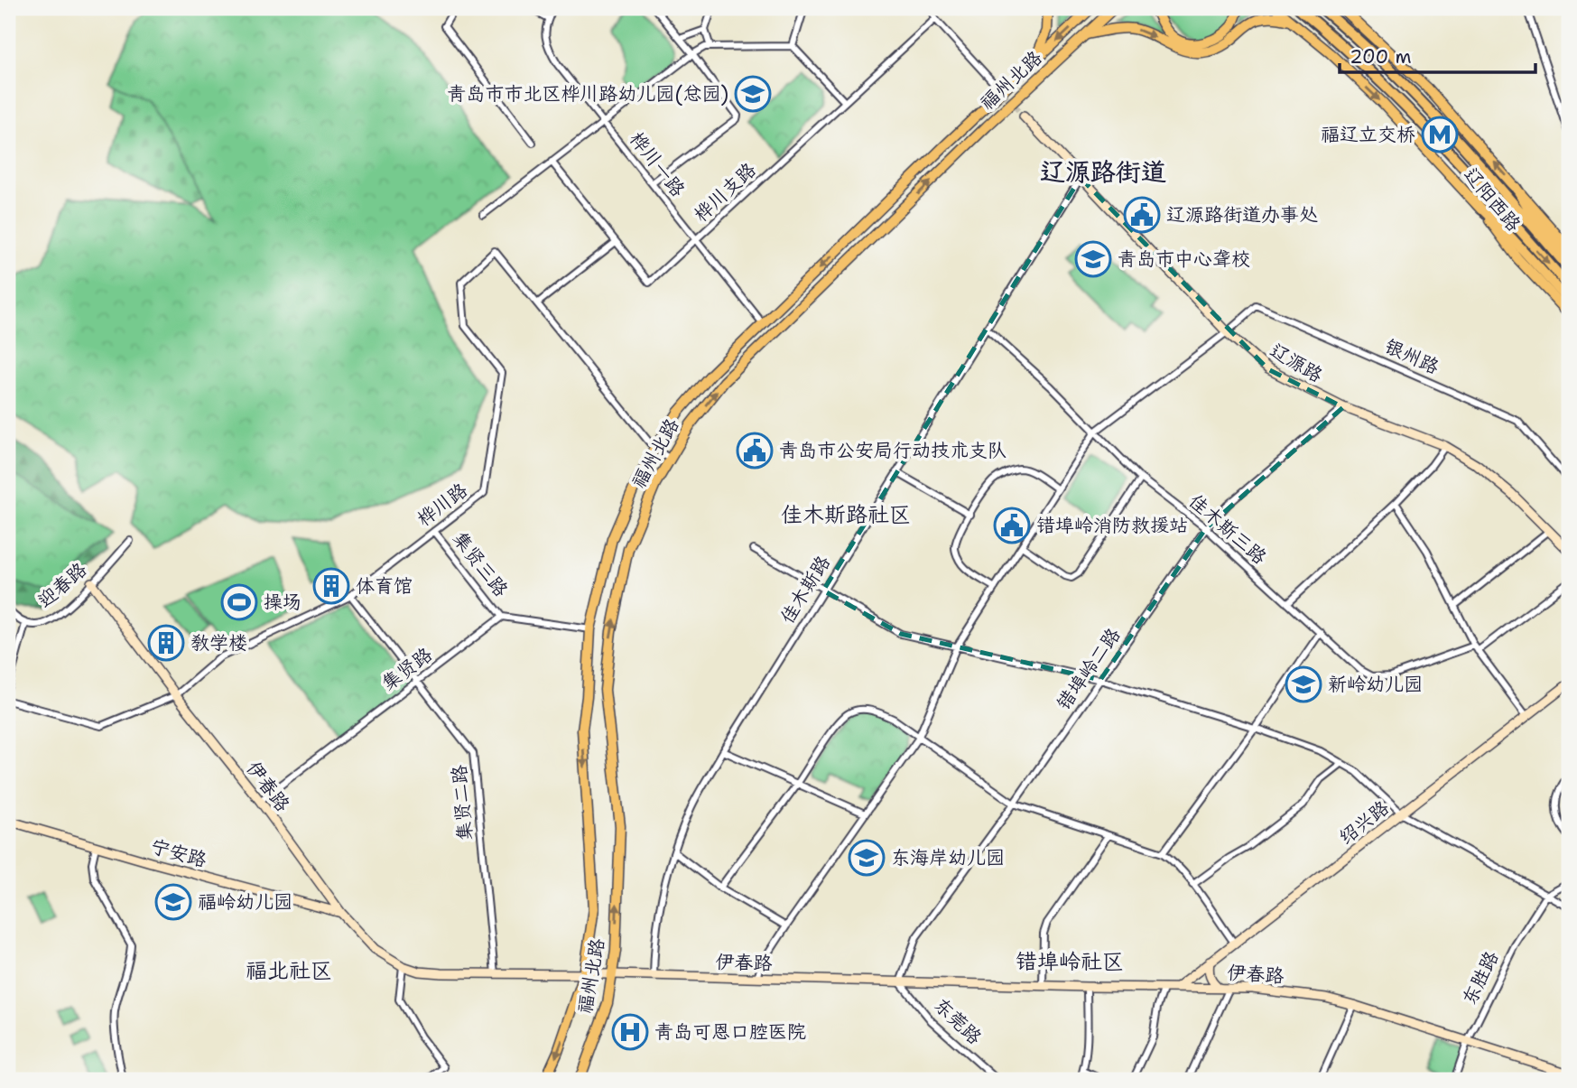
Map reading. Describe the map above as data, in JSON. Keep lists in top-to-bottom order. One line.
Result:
{"streets":{"highway":["辽阳西路"],"main road":["福州北路"],"street":["桦川一路","桦川支路","银州路","辽源路","桦川路","佳木斯三路","集贤三路","迎春路","佳木斯路","集贤路","错埠岭二路","伊春路","集贤二路","绍兴路","宁安路","东胜路","东莞路"]},"crossings":[["福州北路","桦川一路"],["福州北路","桦川路"],["福州北路","伊春路"],["桦川一路","桦川支路"],["银州路","辽源路"],["辽源路","佳木斯路"],["辽源路","错埠岭二路"],["桦川路","集贤三路"],["桦川路","伊春路"],["桦川路","集贤二路"],["佳木斯三路","佳木斯路"],["佳木斯三路","错埠岭二路"],["集贤三路","集贤路"],["迎春路","伊春路"],["佳木斯路","伊春路"],["集贤路","伊春路"],["集贤路","集贤二路"],["错埠岭二路","伊春路"],["错埠岭二路","东莞路"],["伊春路","集贤二路"],["伊春路","绍兴路"],["伊春路","宁安路"],["伊春路","东胜路"],["伊春路","东莞路"]],"districts":["辽源路街道","佳木斯路社区","错埠岭社区","福北社区"],"places":{"school or university":["青岛市市北区桦川路幼儿园(总园)","青岛市中心聋校","新岭幼儿园","东海岸幼儿园","福岭幼儿园"],"metro station":["福辽立交桥"],"public building":["辽源路街道办事处","青岛市公安局行动技术支队","错埠岭消防救援站"],"building":["体育馆","教学楼"],"sports":["操场"],"hospital":["青岛可恩口腔医院"]},"scale_bar":"200 m"}
